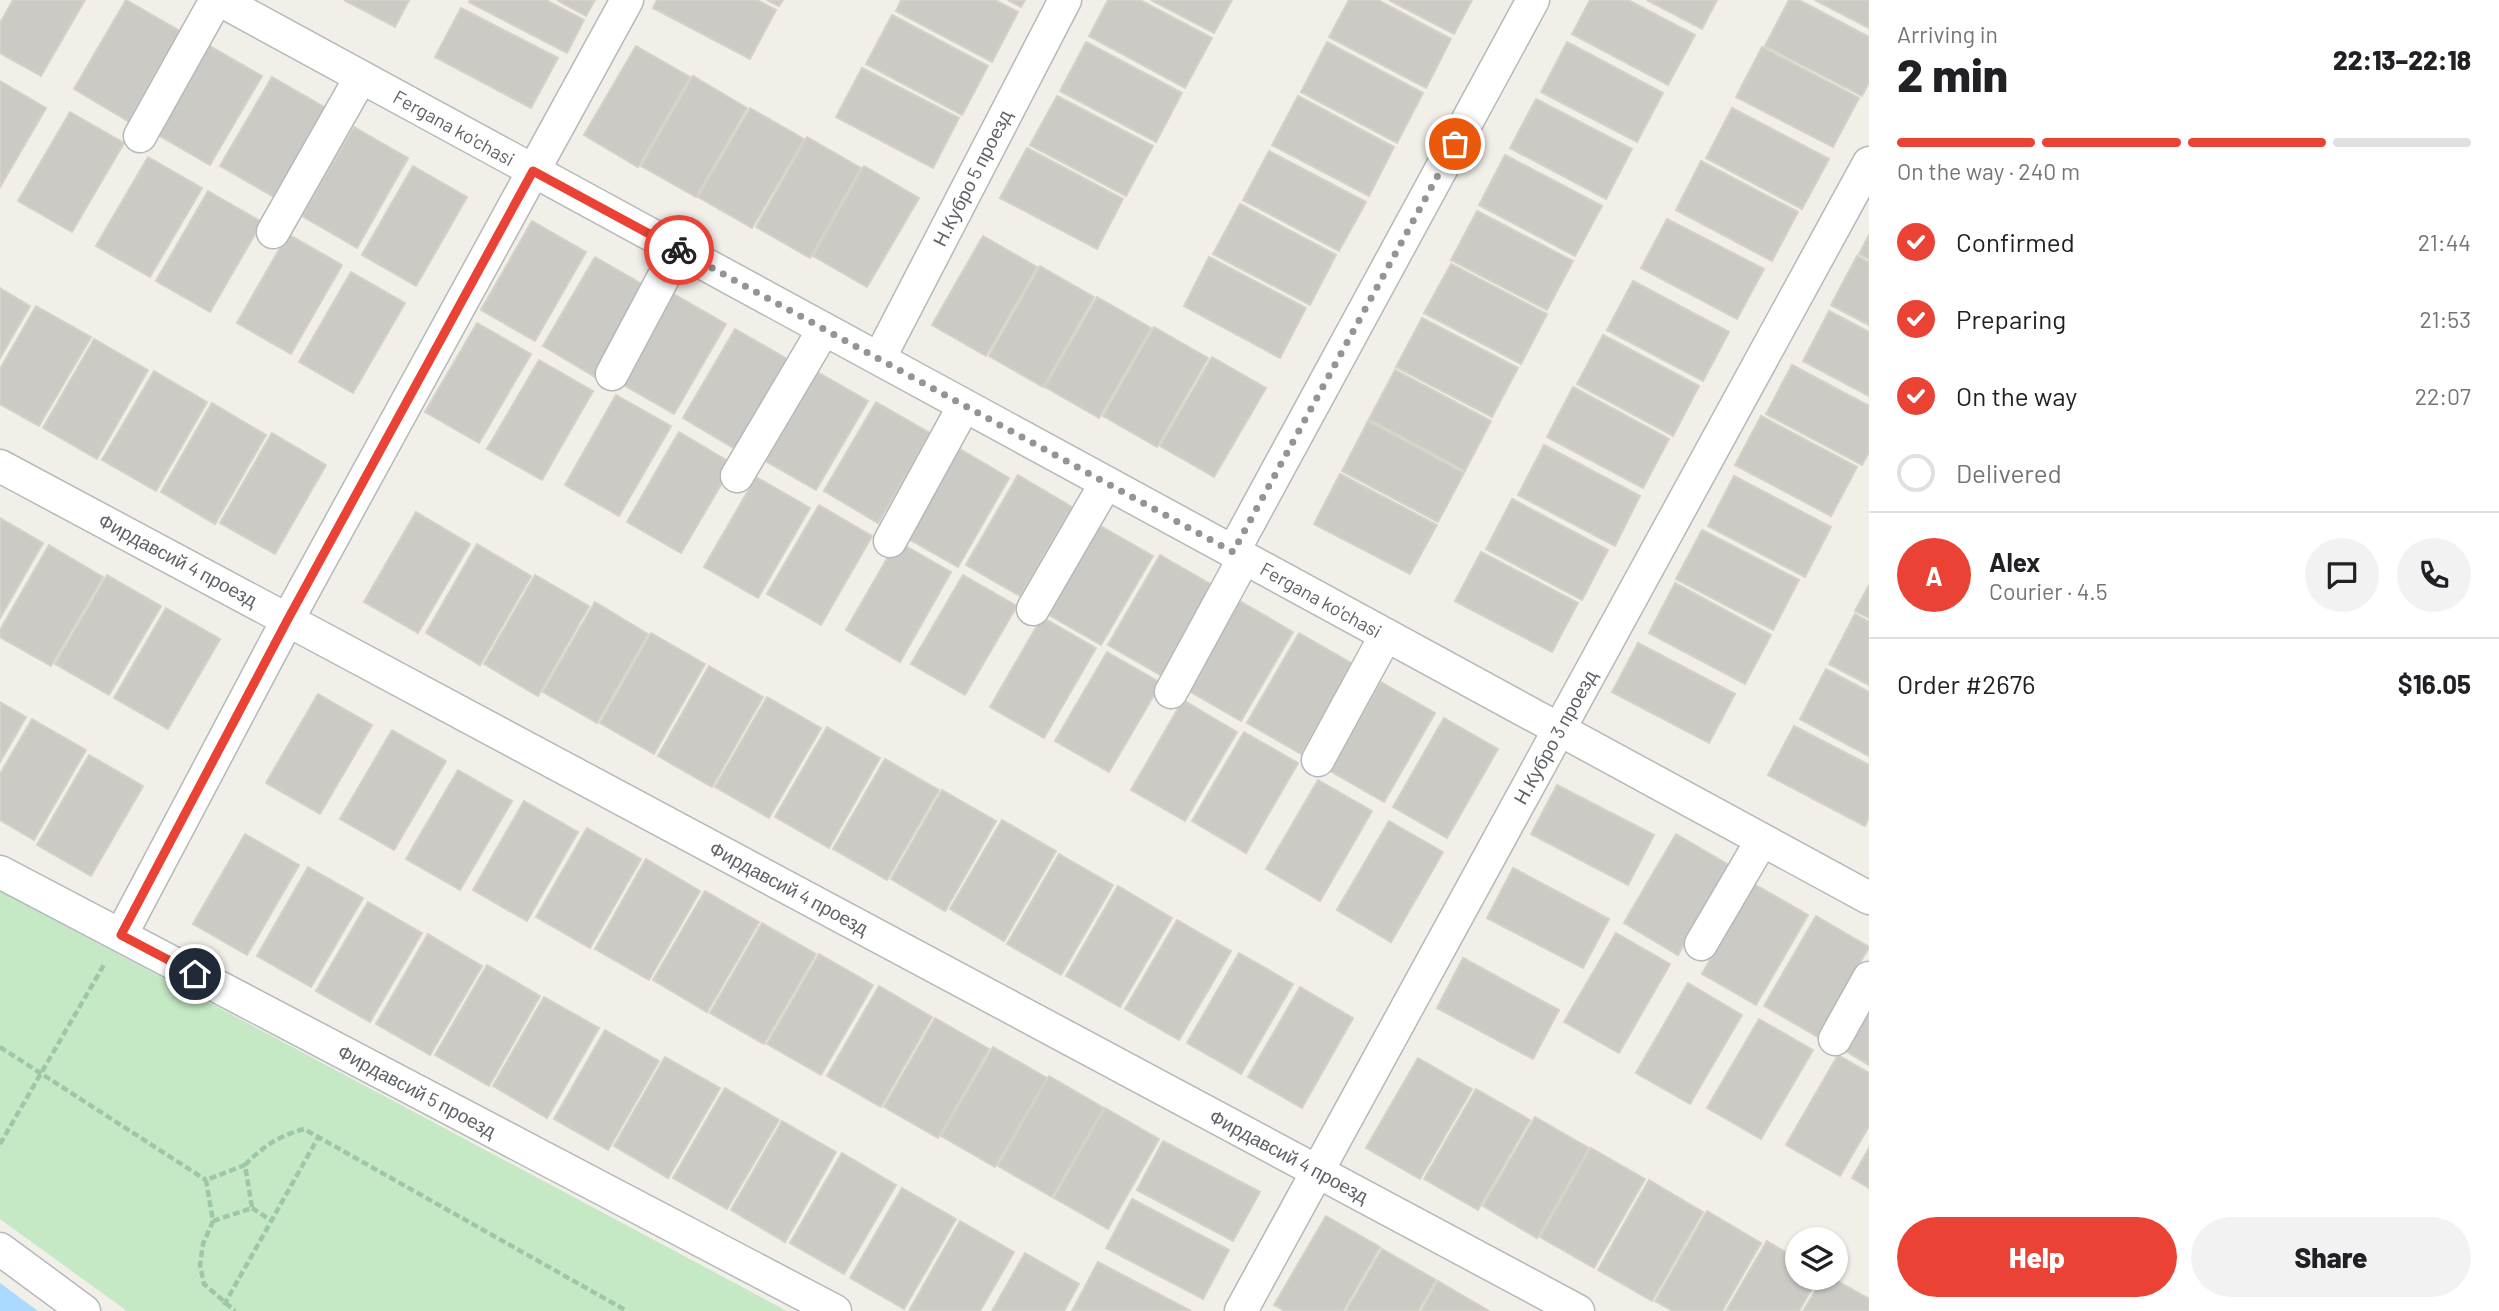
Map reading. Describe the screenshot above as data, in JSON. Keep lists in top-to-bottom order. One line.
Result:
{"streets":{"street":["Fergana ko'chasi","Н.Кубро 5 проезд","Фирдавсий 4 проезд","Н.Кубро 3 проезд","Фирдавсий 5 проезд"]},"crossings":[["Fergana ko'chasi","Н.Кубро 5 проезд"],["Fergana ko'chasi","Н.Кубро 3 проезд"],["Фирдавсий 4 проезд","Н.Кубро 3 проезд"]],"page":{"heading":["2 min","Arriving in","22:13–22:18"],"panel":["Alex","Courier · 4.5","Order #2676","$16.05"],"bar":"On the way · 240 m","list":[["Confirmed","21:44"],["Preparing","21:53"],["On the way","22:07"],"Delivered"],"round":"A","buttons":["Help","Share"]}}
